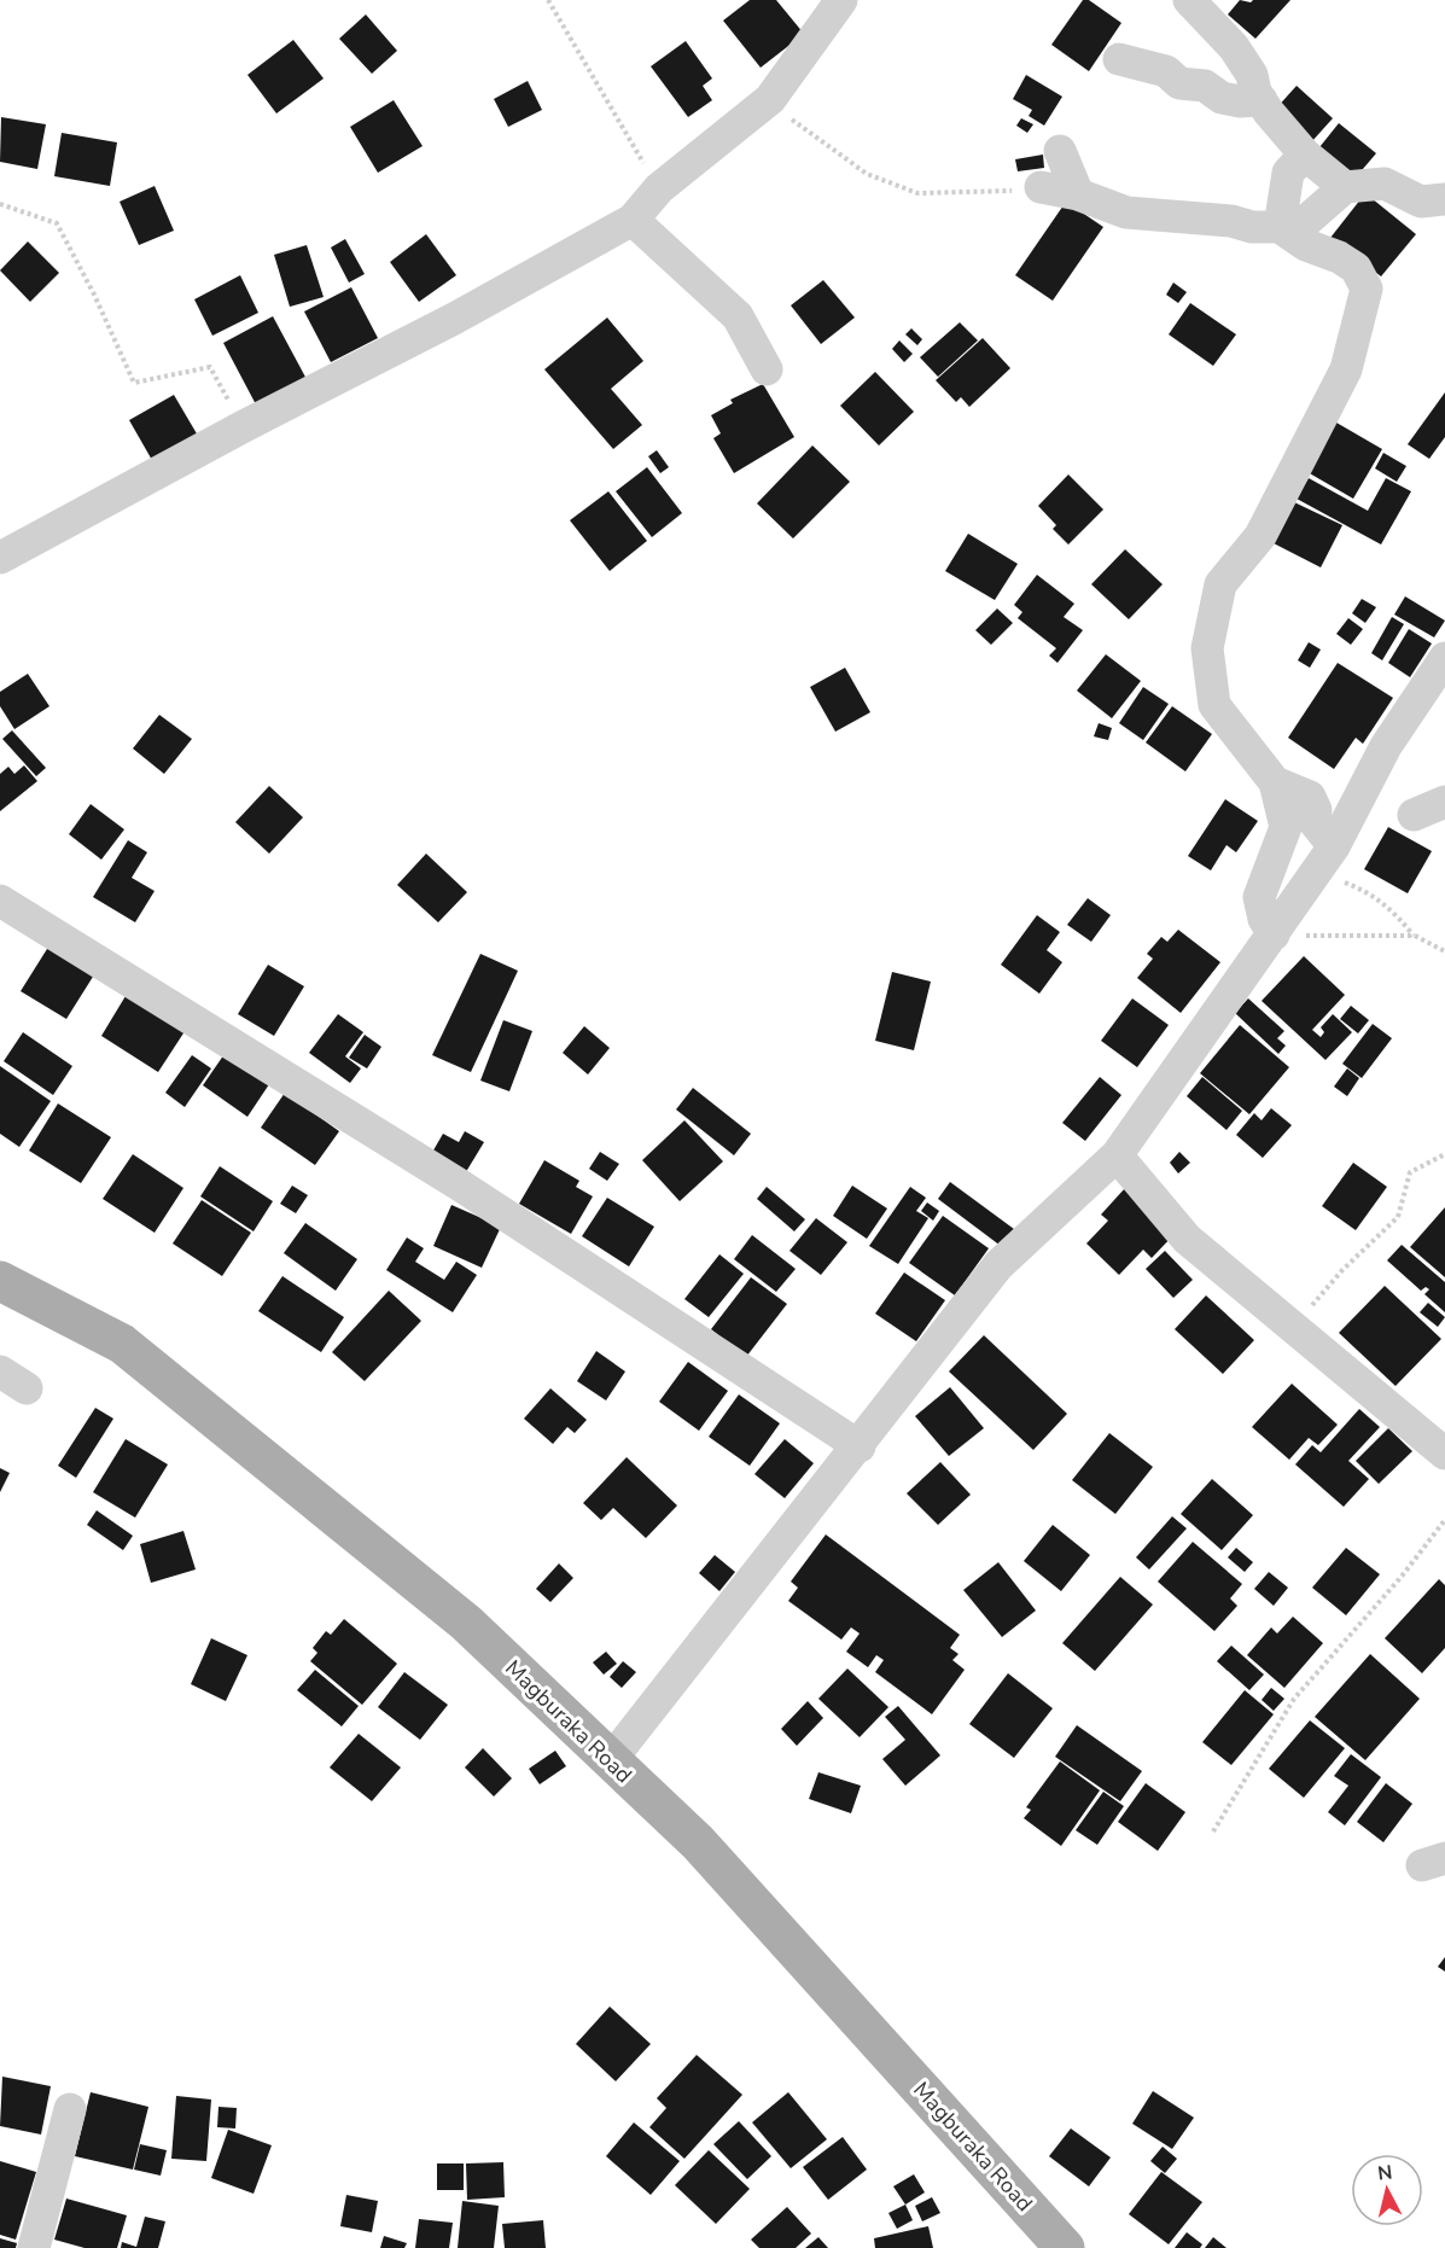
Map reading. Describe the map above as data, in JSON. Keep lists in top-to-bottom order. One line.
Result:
{"streets":{"main road":["Magburaka Road"]},"north":"top"}
